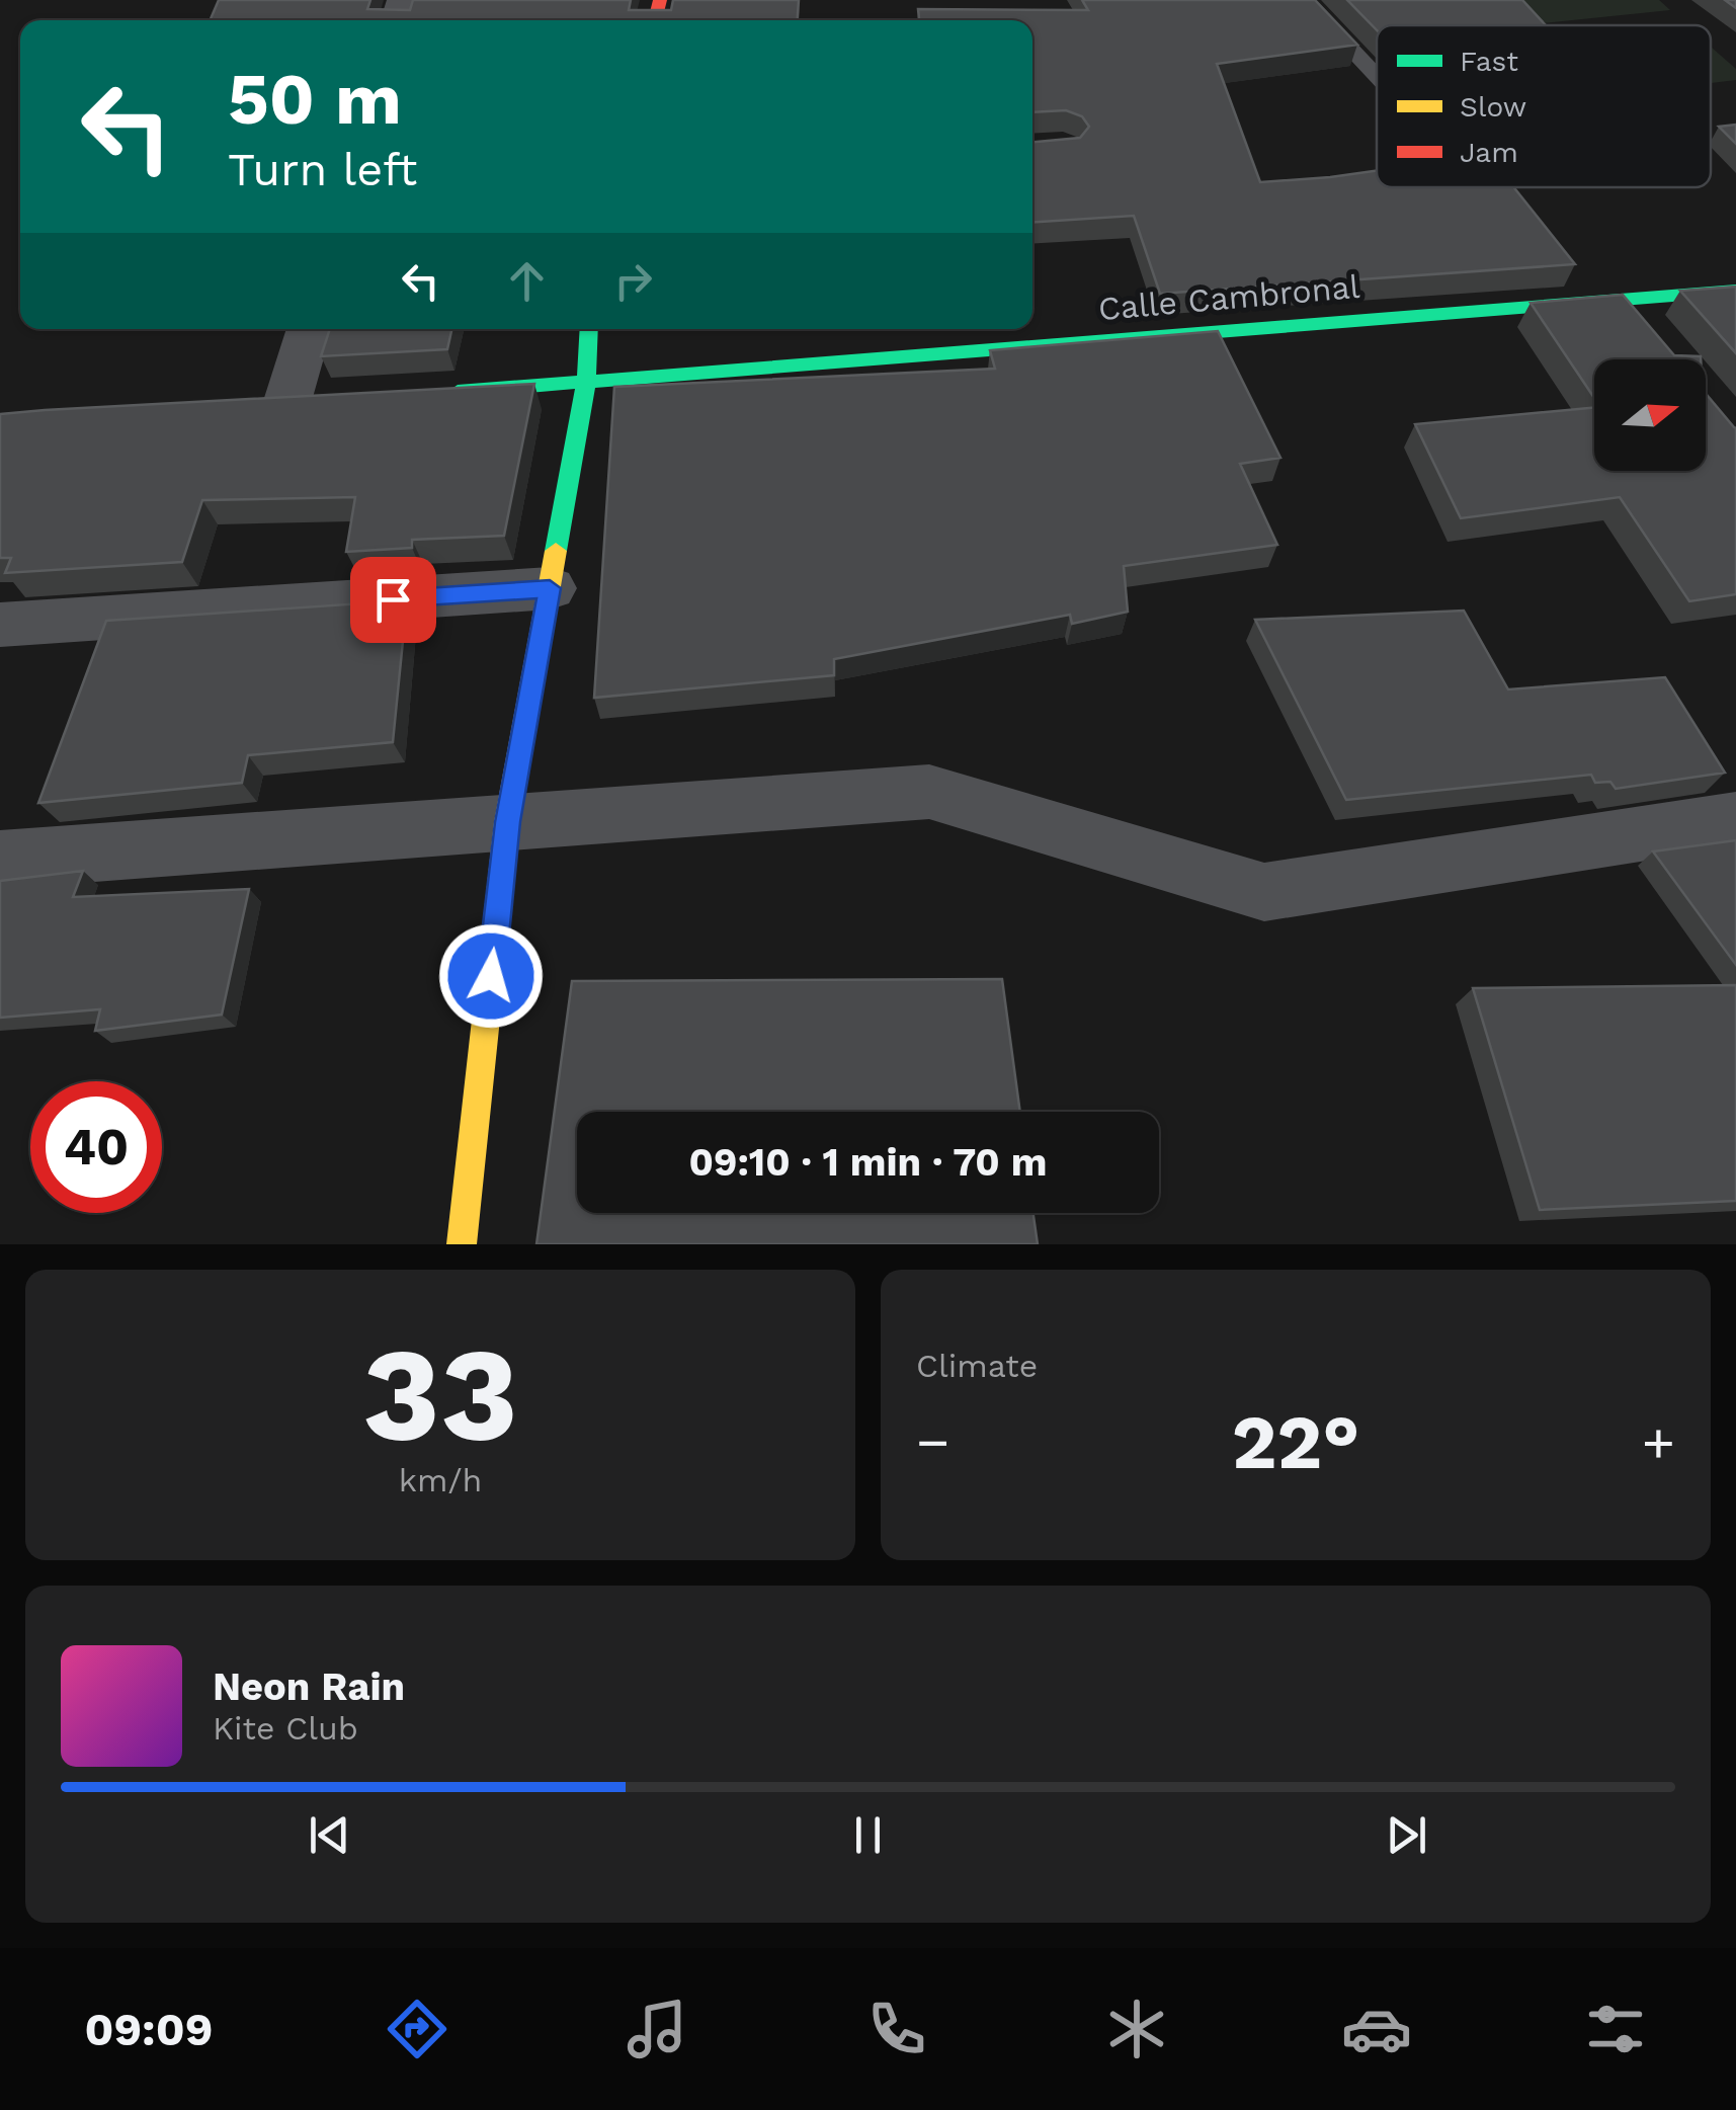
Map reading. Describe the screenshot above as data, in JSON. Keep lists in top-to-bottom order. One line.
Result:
{"streets":{"street":["Calle Cambronal"]},"legend":["Fast","Slow","Jam"],"north":"right","page":{"turn":["50 m","Turn left"],"limit":"40","trip":"09:10 · 1 min · 70 m","tile":[["33","km/h"],"Climate"],"heat":["−","22°","+"],"song":["Neon Rain","Kite Club"],"tabs":"09:09"}}
